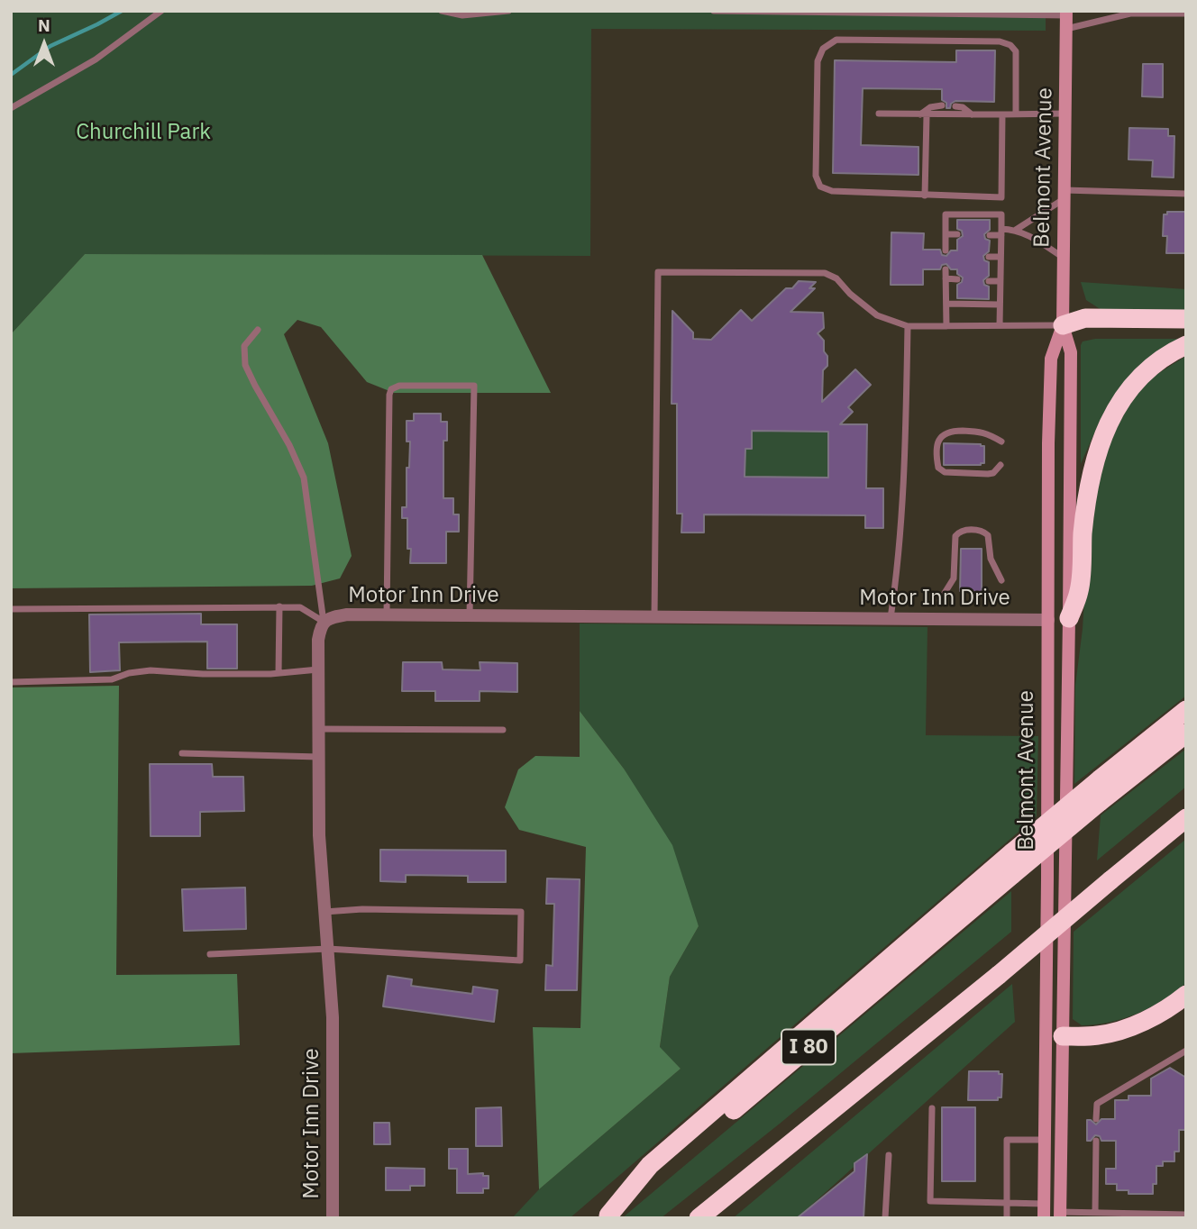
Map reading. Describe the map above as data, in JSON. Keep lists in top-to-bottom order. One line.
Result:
{"streets":{"highway":["I 80"],"main road":["Belmont Avenue"],"street":["Motor Inn Drive"]},"crossings":[["Belmont Avenue","Motor Inn Drive"]],"parks":["Churchill Park"],"north":"top"}
